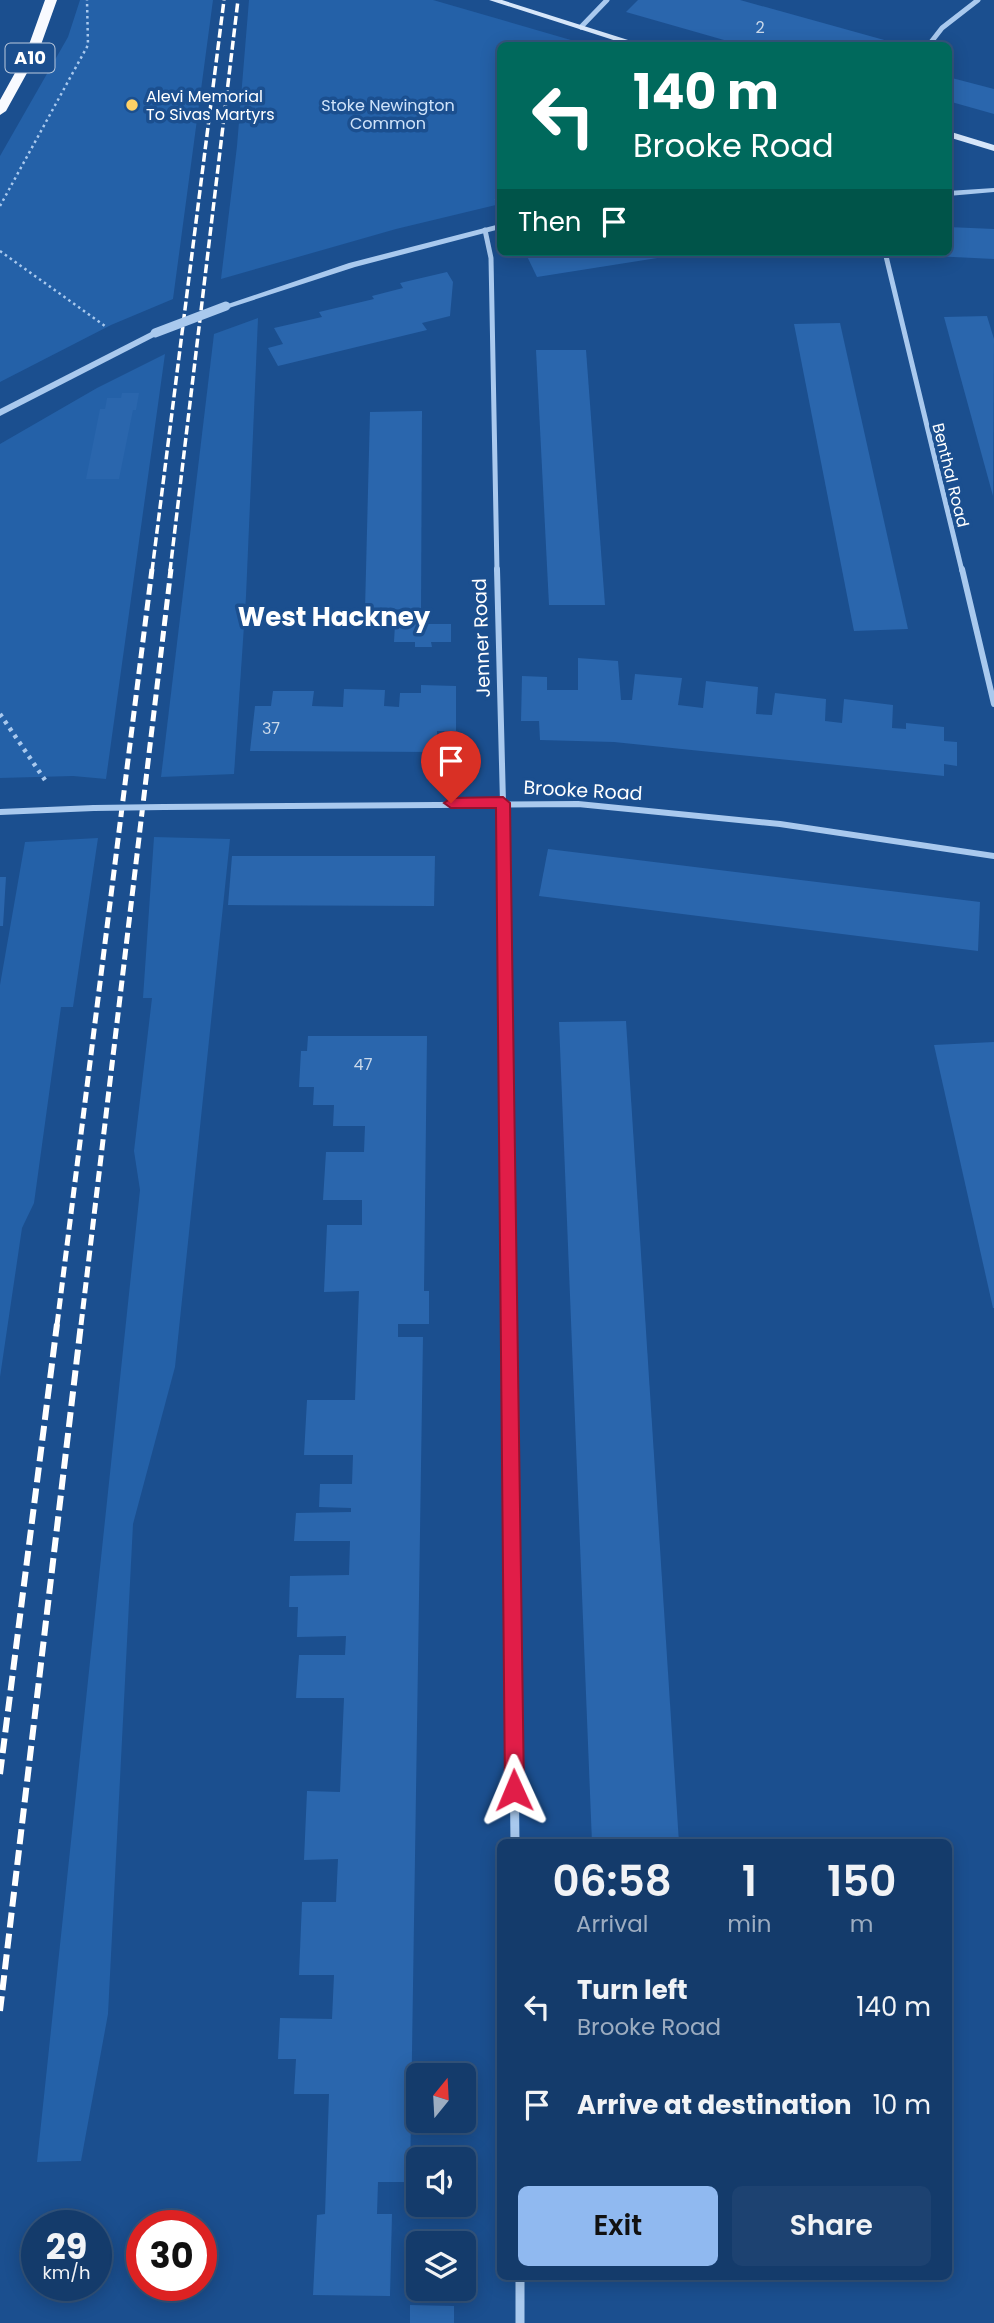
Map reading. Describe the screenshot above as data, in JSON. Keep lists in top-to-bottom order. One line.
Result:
{"streets":{"highway":["A10"],"street":["Benthal Road","Jenner Road","Brooke Road"]},"crossings":[["Jenner Road","Brooke Road"]],"districts":["West Hackney"],"parks":["Stoke Newington Common"],"places":["Alevi Memorial To Sivas Martyrs"],"house_numbers":["2","37","47"],"north":"top","page":{"turn":["140 m","Brooke Road"],"then":"Then","eta":["06:58","Arrival","1","min","150","m"],"list":[{"name":"Turn left","note":"Brooke Road","value":"140 m"},{"name":"Arrive at destination","value":"10 m"}],"buttons":["Exit","Share"],"speed":"29 km/h","limit":"30"}}
